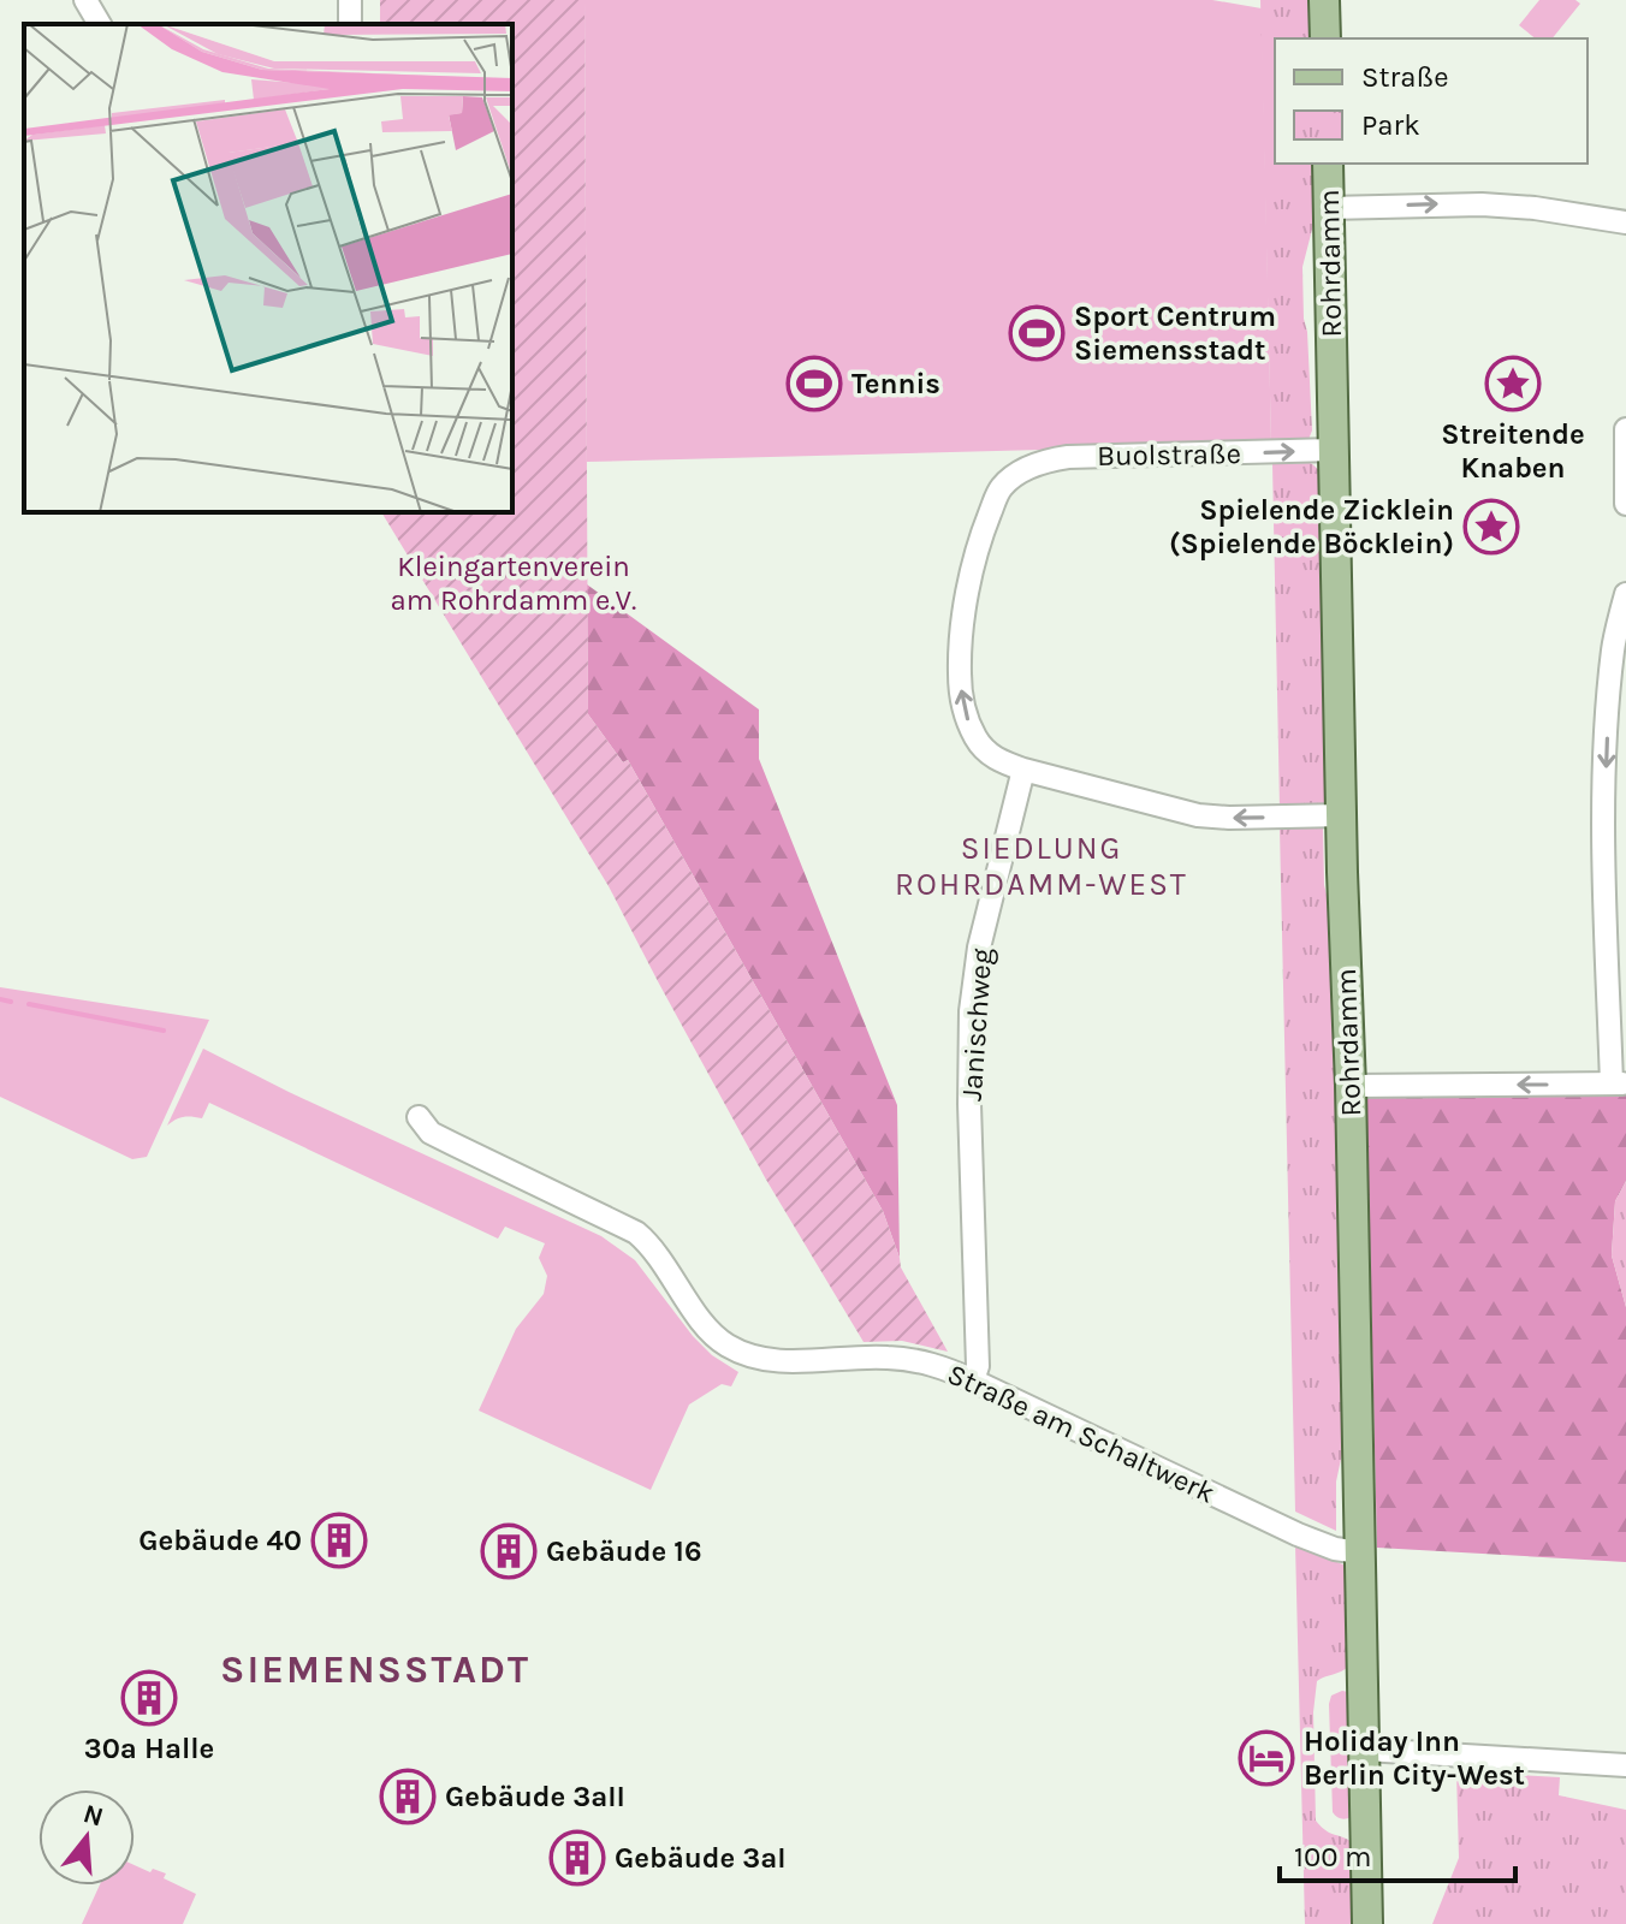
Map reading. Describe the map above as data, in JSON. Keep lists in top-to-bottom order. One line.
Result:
{"streets":{"main road":["Rohrdamm"],"street":["Buolstraße","Janischweg","Straße am Schaltwerk"]},"crossings":[["Rohrdamm","Buolstraße"],["Rohrdamm","Straße am Schaltwerk"],["Buolstraße","Janischweg"],["Janischweg","Straße am Schaltwerk"]],"districts":["SIEDLUNG ROHRDAMM-WEST","SIEMENSSTADT"],"parks":["Kleingartenverein am Rohrdamm e.V."],"places":{"sports":["Sport Centrum Siemensstadt","Tennis"],"place":["Streitende Knaben","Spielende Zicklein (Spielende Böcklein)"],"building":["Gebäude 40","Gebäude 16","30a Halle","Gebäude 3aII","Gebäude 3aI"],"hotel":["Holiday Inn Berlin City-West"]},"legend":["Straße","Park"],"scale_bar":"100 m","north":"top"}
